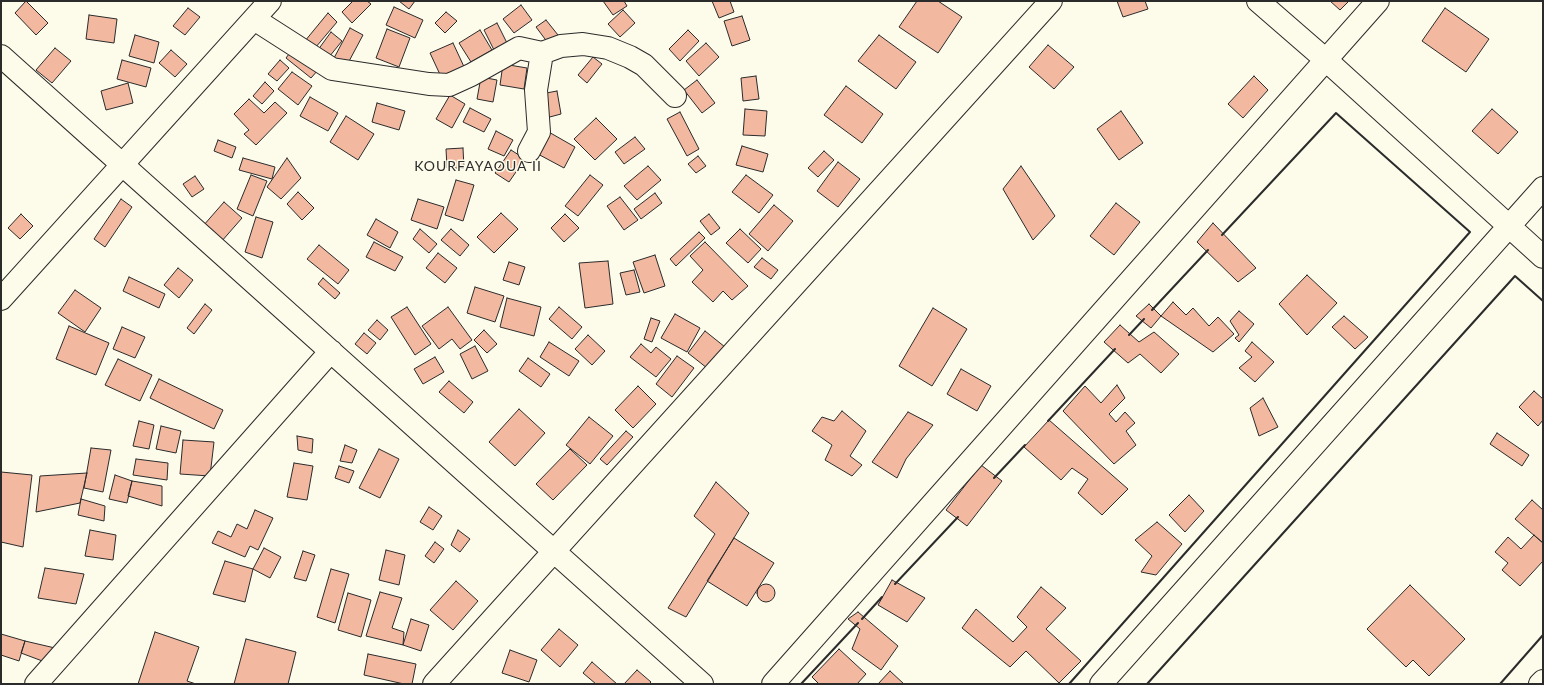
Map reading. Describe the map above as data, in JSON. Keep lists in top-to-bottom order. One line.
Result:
{"districts":["KOURFAYAOUA II"]}
